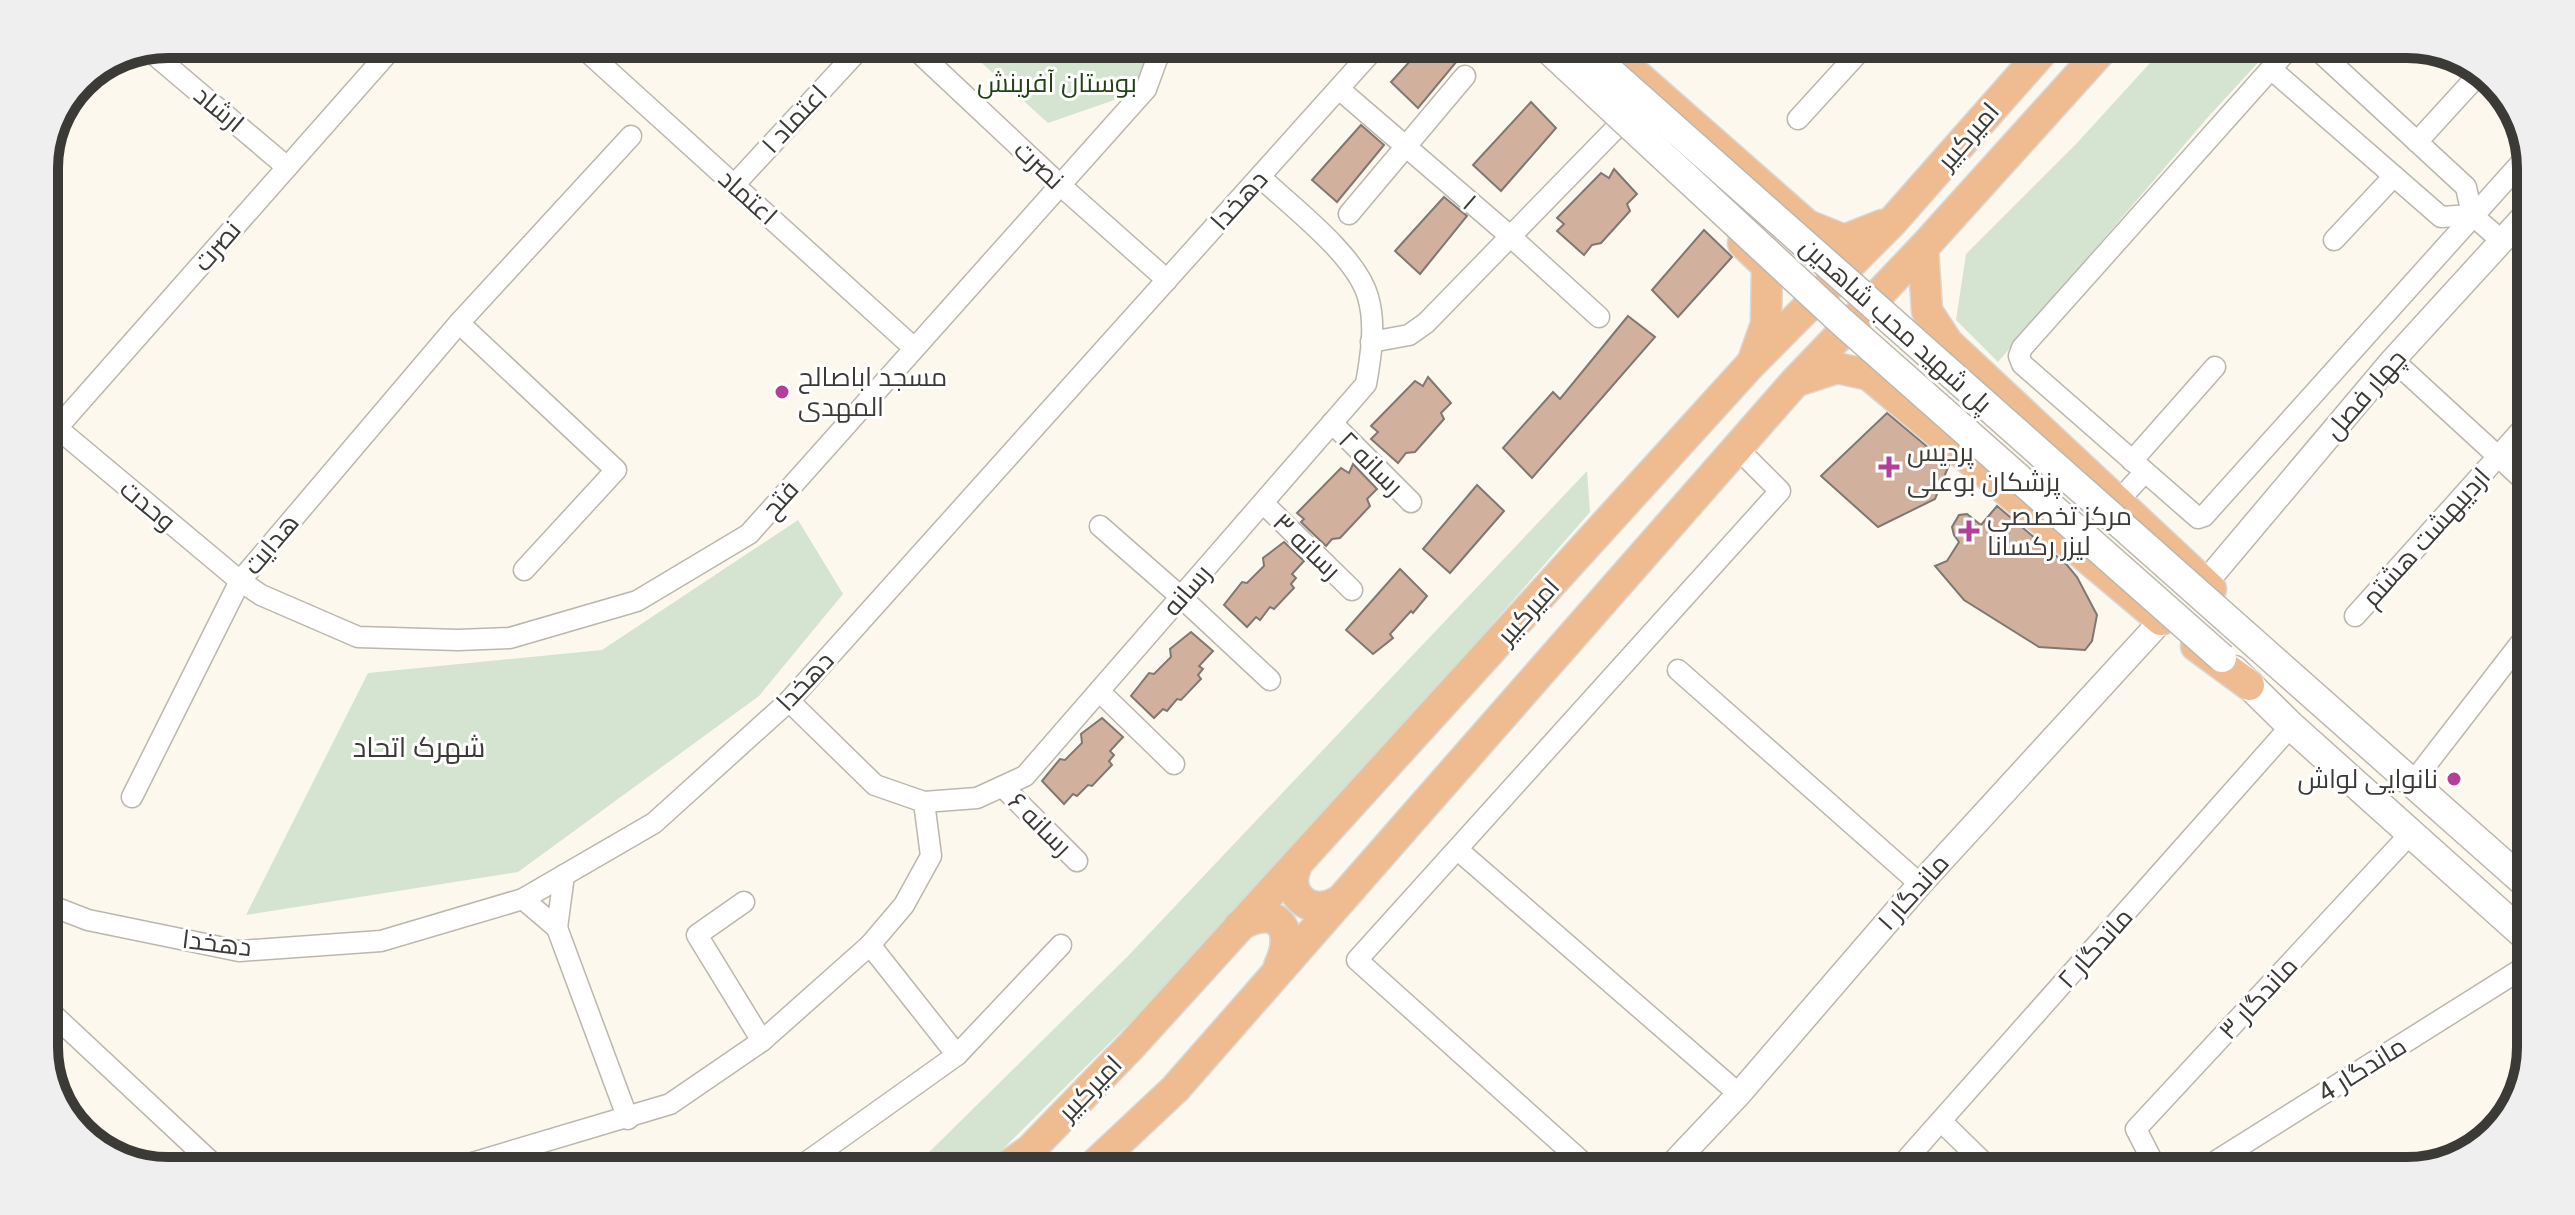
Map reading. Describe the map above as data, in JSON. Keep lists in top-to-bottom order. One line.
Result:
{"streets":{"main road":["امیرکبیر","پل شهید محب شاهدین"],"street":["ارشاد","اعتماد ۱","نصرت","اعتماد","دهخدا","۱","چهار فصل","رسانه ۲","فتح","وحدت","اردیبهشت هشتم","هدایت","رسانه ۳","رسانه","رسانه ۶","ماندگار ۱","ماندگار ۲","ماندگار ۳","ماندگار 4"]},"crossings":[["ارشاد","نصرت"],["اعتماد ۱","اعتماد"],["نصرت","دهخدا"],["نصرت","فتح"],["اعتماد","فتح"],["دهخدا","۱"],["دهخدا","رسانه"],["پل شهید محب شاهدین","ماندگار ۲"],["پل شهید محب شاهدین","ماندگار ۳"],["رسانه ۲","رسانه"],["فتح","وحدت"],["فتح","هدایت"],["وحدت","هدایت"],["رسانه ۳","رسانه"],["رسانه","رسانه ۶"]],"districts":["شهرک اتحاد"],"parks":["بوستان آفرینش"],"places":{"other":["مسجد اباصالح المهدی","نانوایی لواش"],"health":["پردیس پزشکان بوعلی","مرکز تخصصی لیزر رکسانا"]}}
